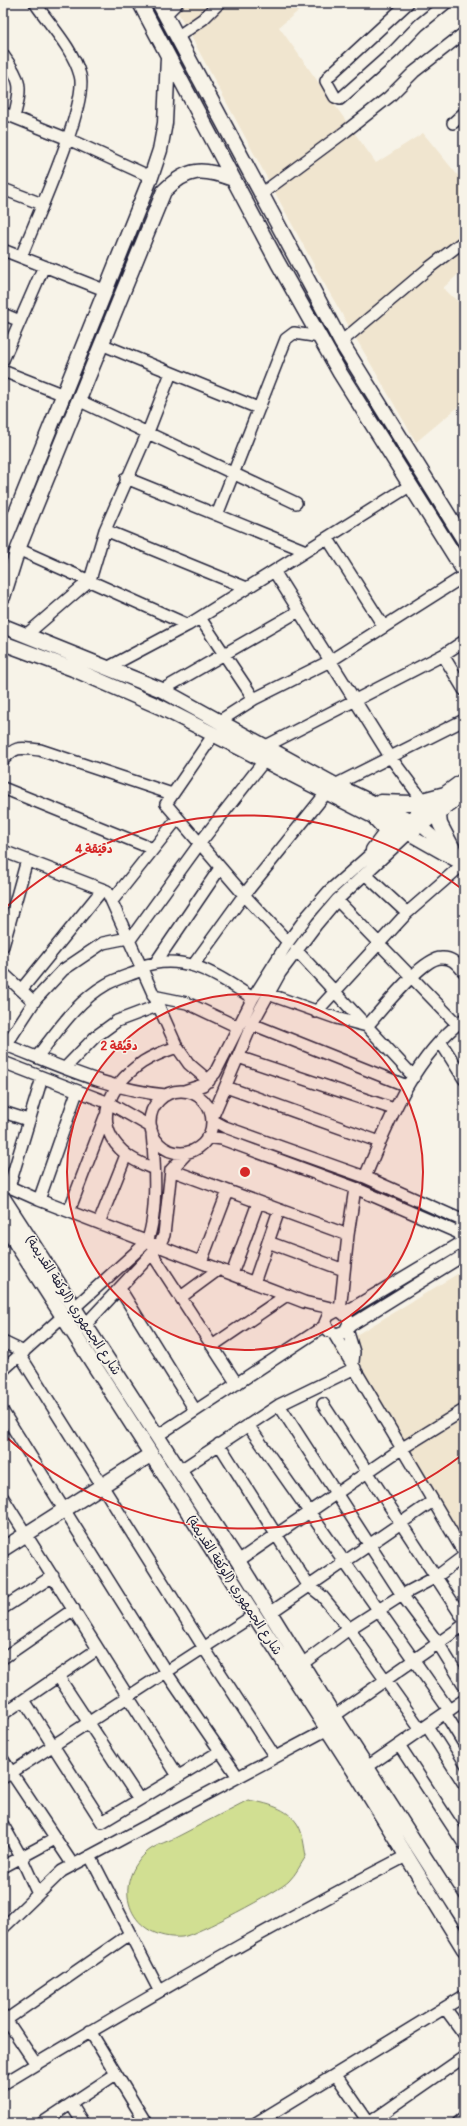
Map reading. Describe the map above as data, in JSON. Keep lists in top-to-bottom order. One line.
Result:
{"streets":{"main road":["شارع الجمهوري (الوكفة القديمة)"]},"rings":["4 دقيقة","2 دقيقة"]}
